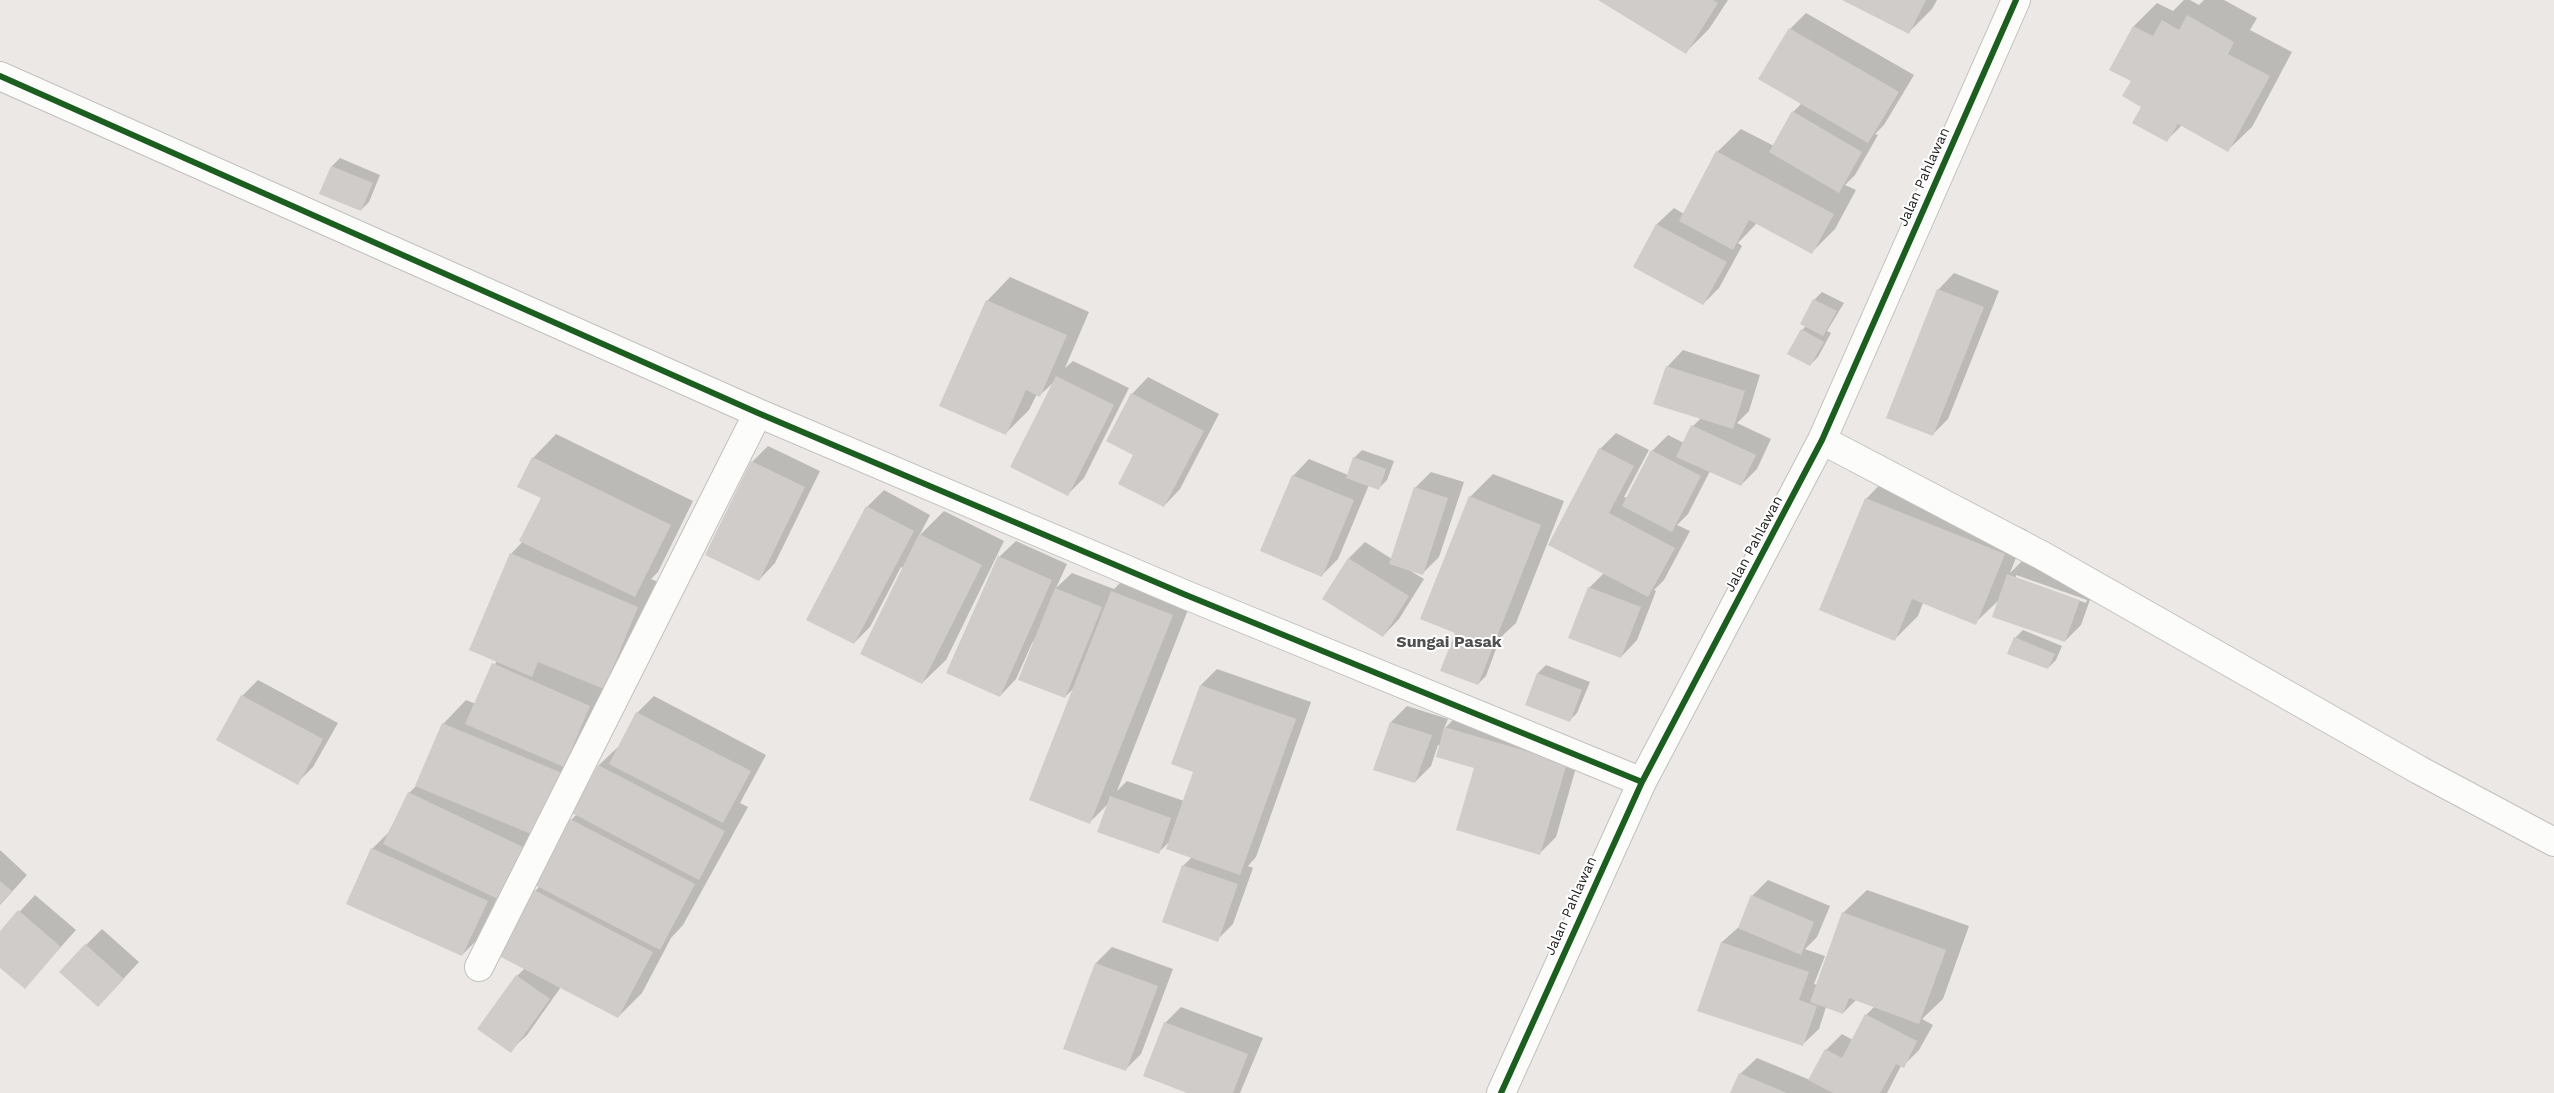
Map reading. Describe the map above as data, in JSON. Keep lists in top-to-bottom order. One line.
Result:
{"streets":{"street":["Jalan Pahlawan"]},"districts":["Sungai Pasak"]}
